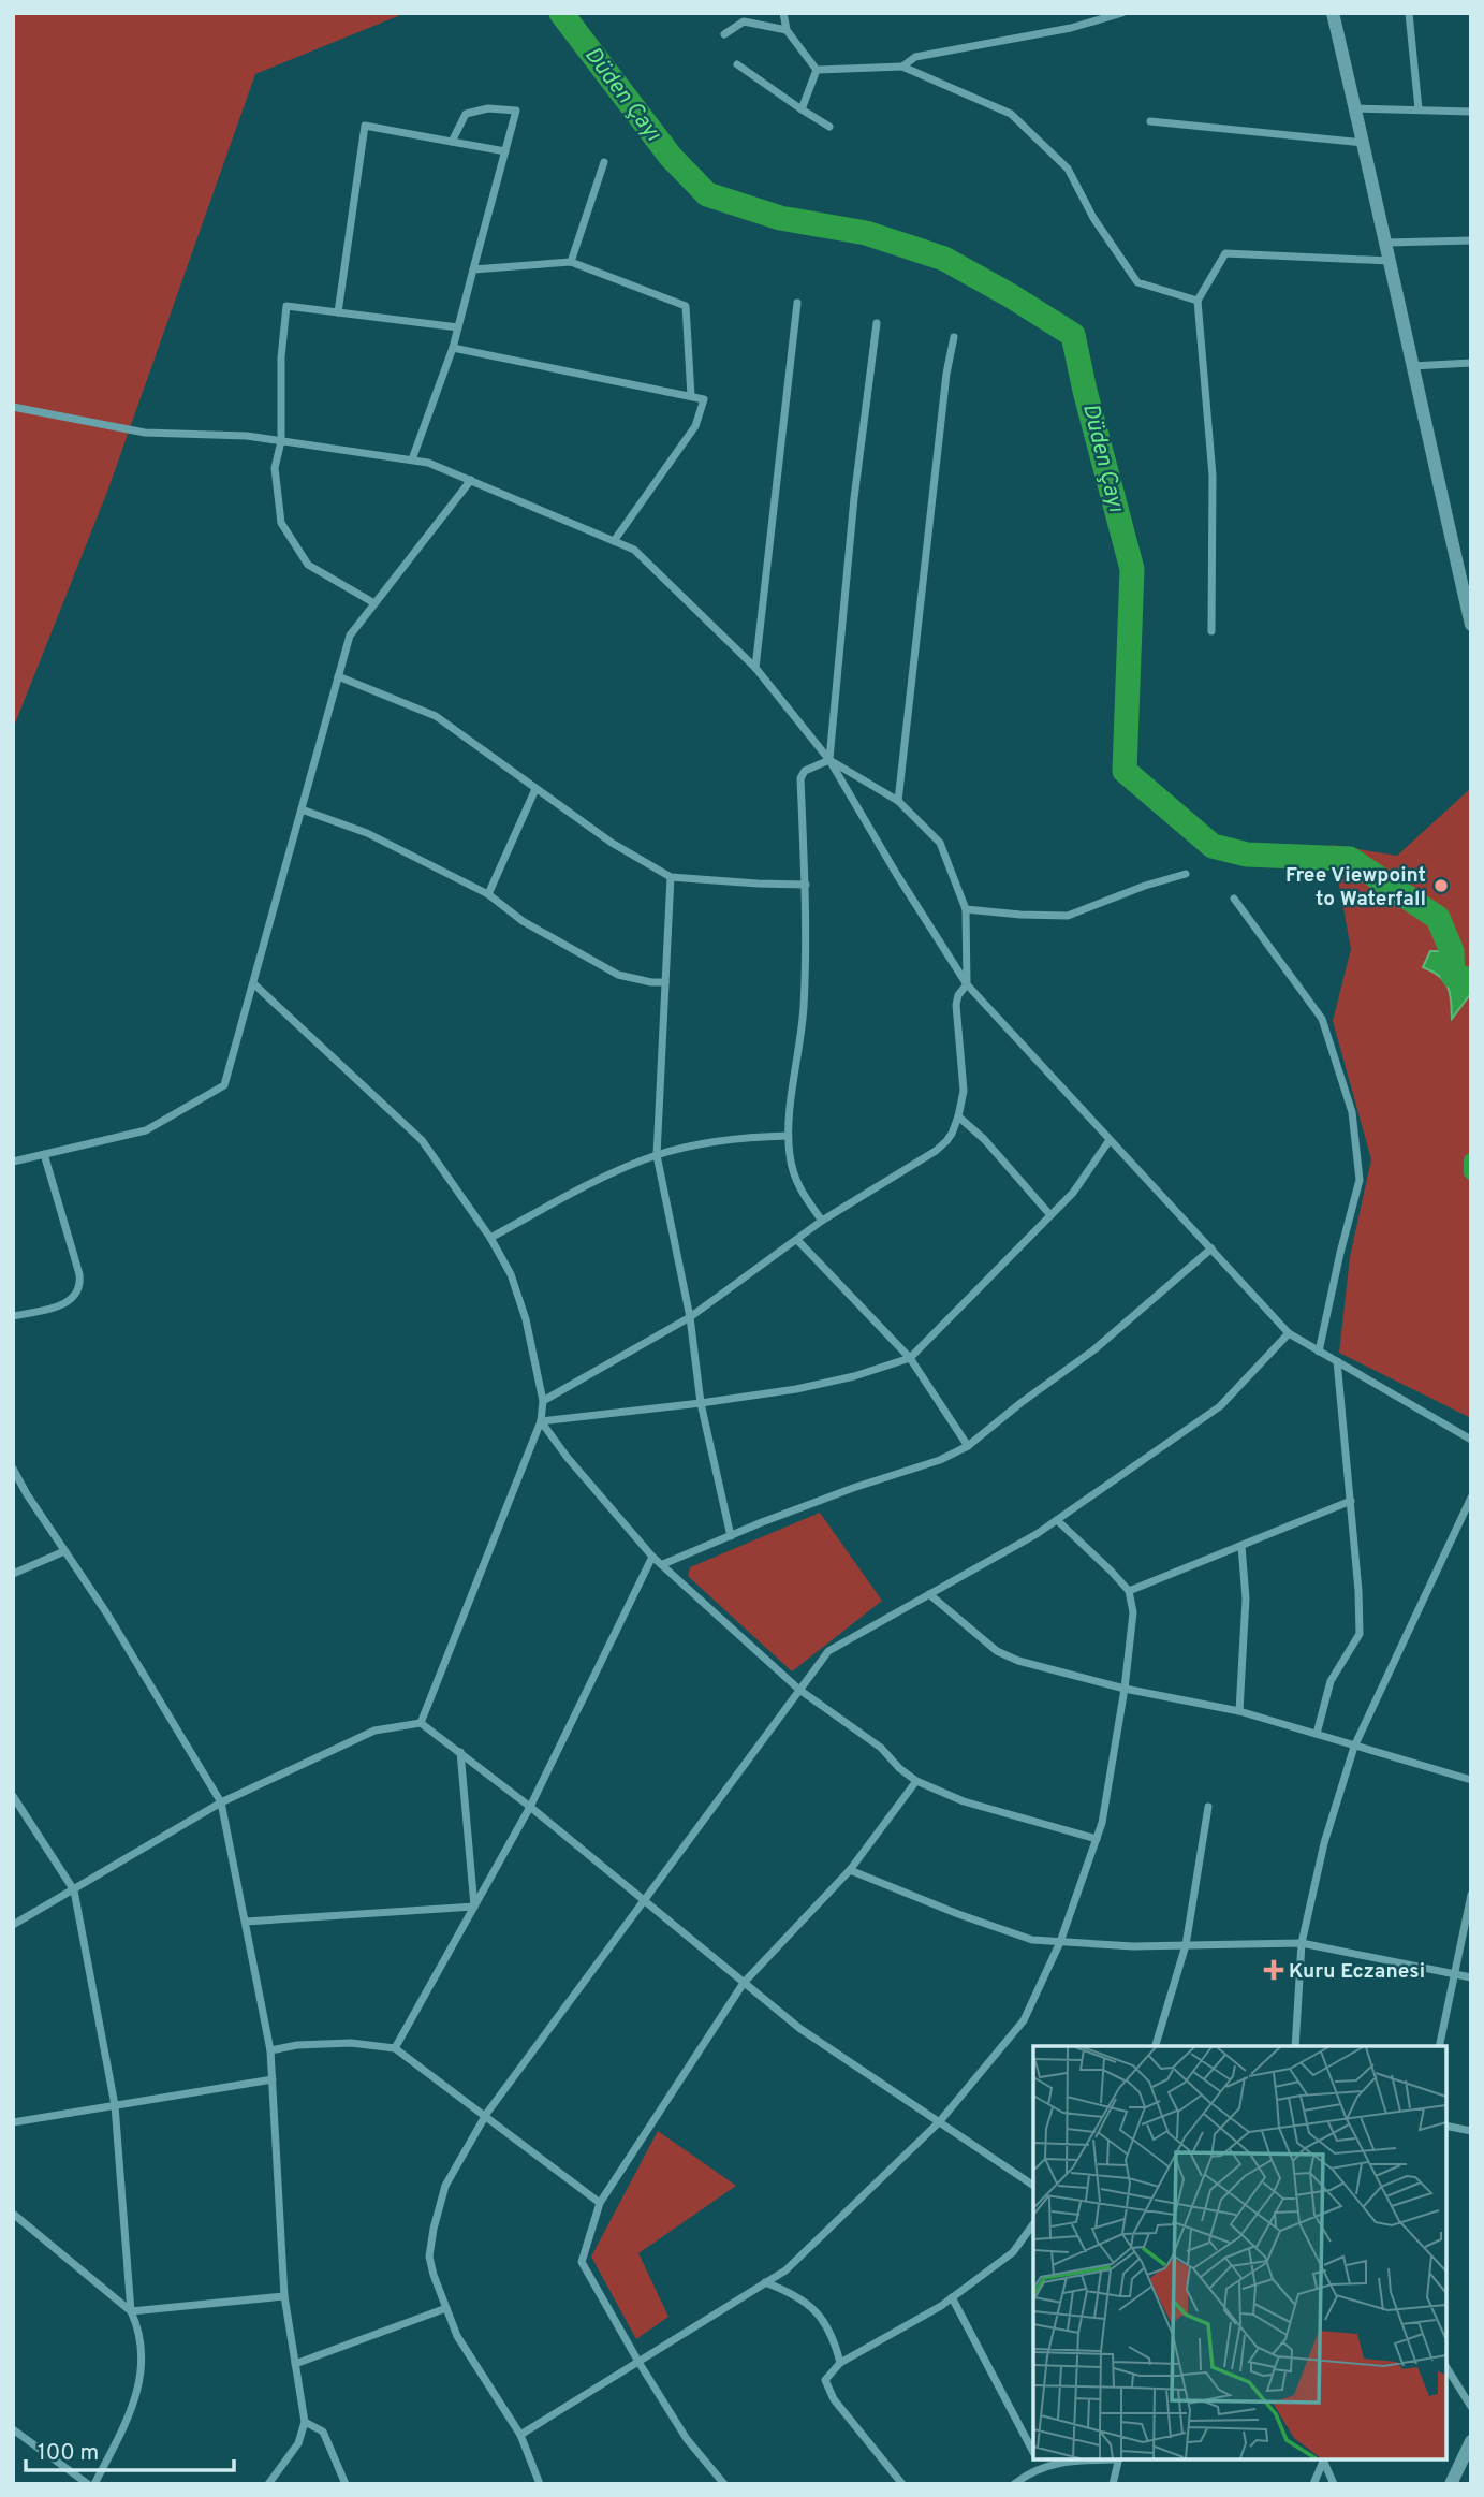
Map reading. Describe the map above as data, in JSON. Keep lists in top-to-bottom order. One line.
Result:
{"water":["Düden Çayı"],"places":{"other":["Free Viewpoint to Waterfall"],"health":["Kuru Eczanesi"]},"scale_bar":"100 m"}
